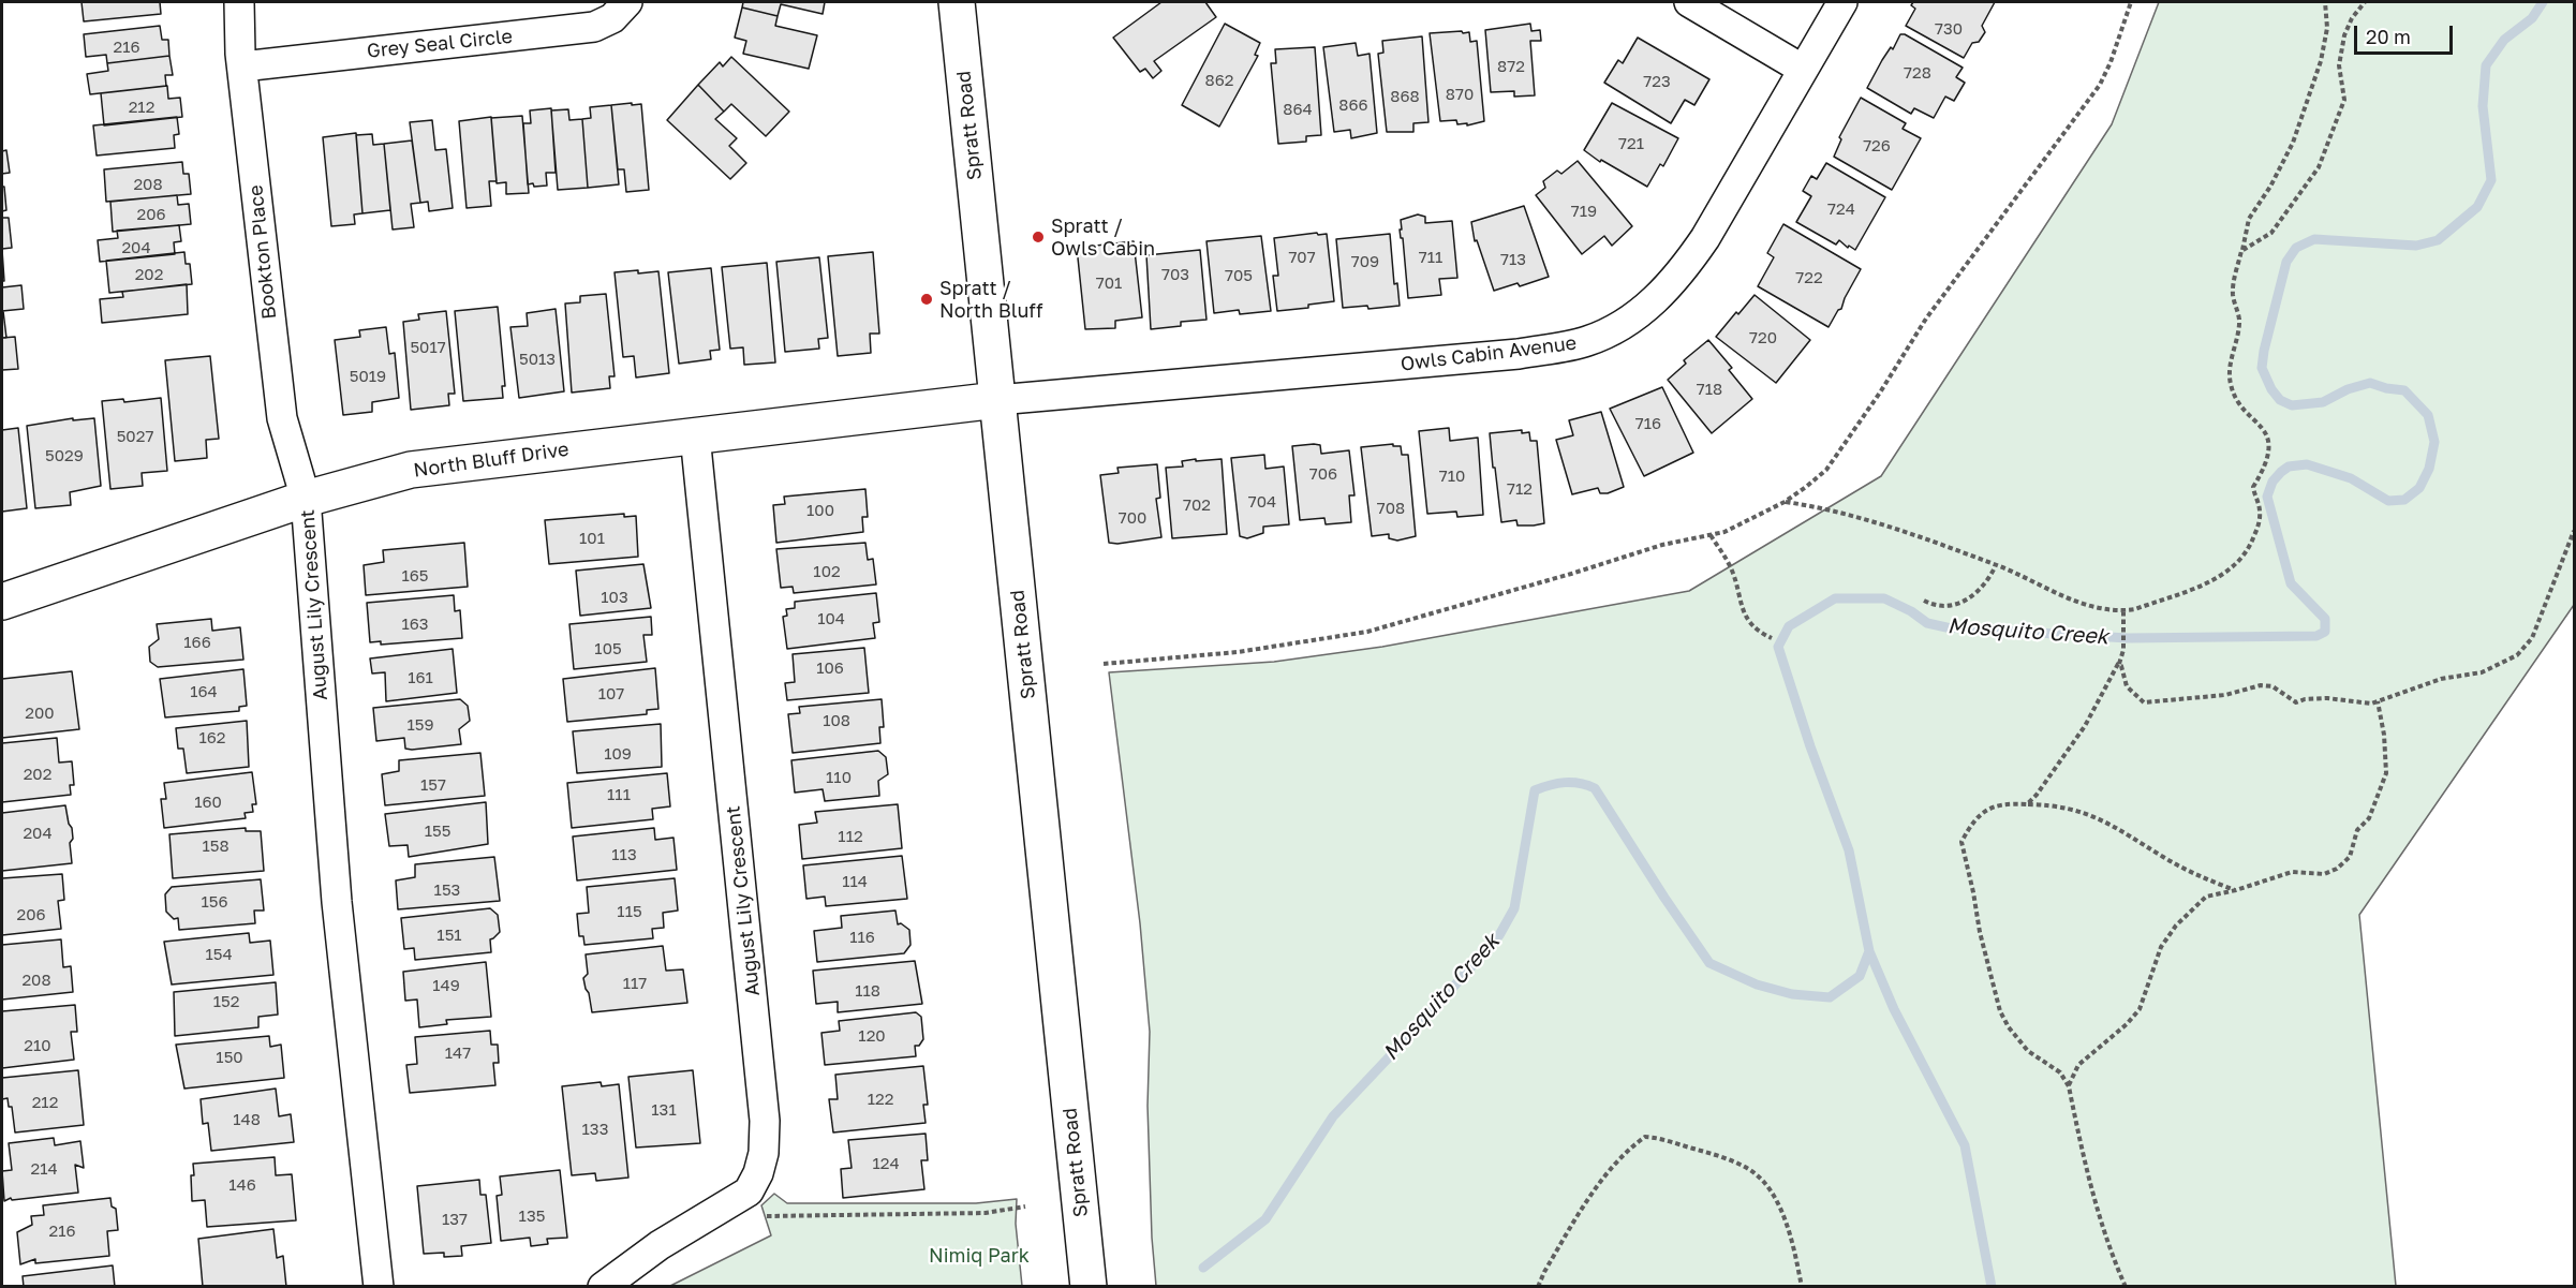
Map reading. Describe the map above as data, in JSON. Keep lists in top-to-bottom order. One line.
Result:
{"streets":{"street":["Grey Seal Circle","Spratt Road","Bookton Place","Owls Cabin Avenue","North Bluff Drive","August Lily Crescent"]},"crossings":[["Grey Seal Circle","Bookton Place"],["Spratt Road","Owls Cabin Avenue"],["Spratt Road","North Bluff Drive"],["Bookton Place","North Bluff Drive"],["Bookton Place","August Lily Crescent"],["Owls Cabin Avenue","North Bluff Drive"],["North Bluff Drive","August Lily Crescent"]],"water":["Mosquito Creek"],"parks":["Nimiq Park"],"places":["Spratt / Owls Cabin","Spratt / North Bluff"],"house_numbers":["730","216","872","728","862","723","870","868","866","212","864","721","726","208","724","719","206","204","707","711","713","709","202","703","705","722","701","720","5017","5013","5019","718","716","5027","5029","706","710","712","704","702","708","100","700","101","102","165","103","104","163","166","105","106","161","164","107","200","108","159","162","109","202","110","157","111","160","155","204","112","158","113","114","153","156","115","206","151","116","154","208","117","149","118","152","120","210","147","150","122","212","131","148","133","124","214","146","135","137","216"],"scale_bar":"20 m"}
